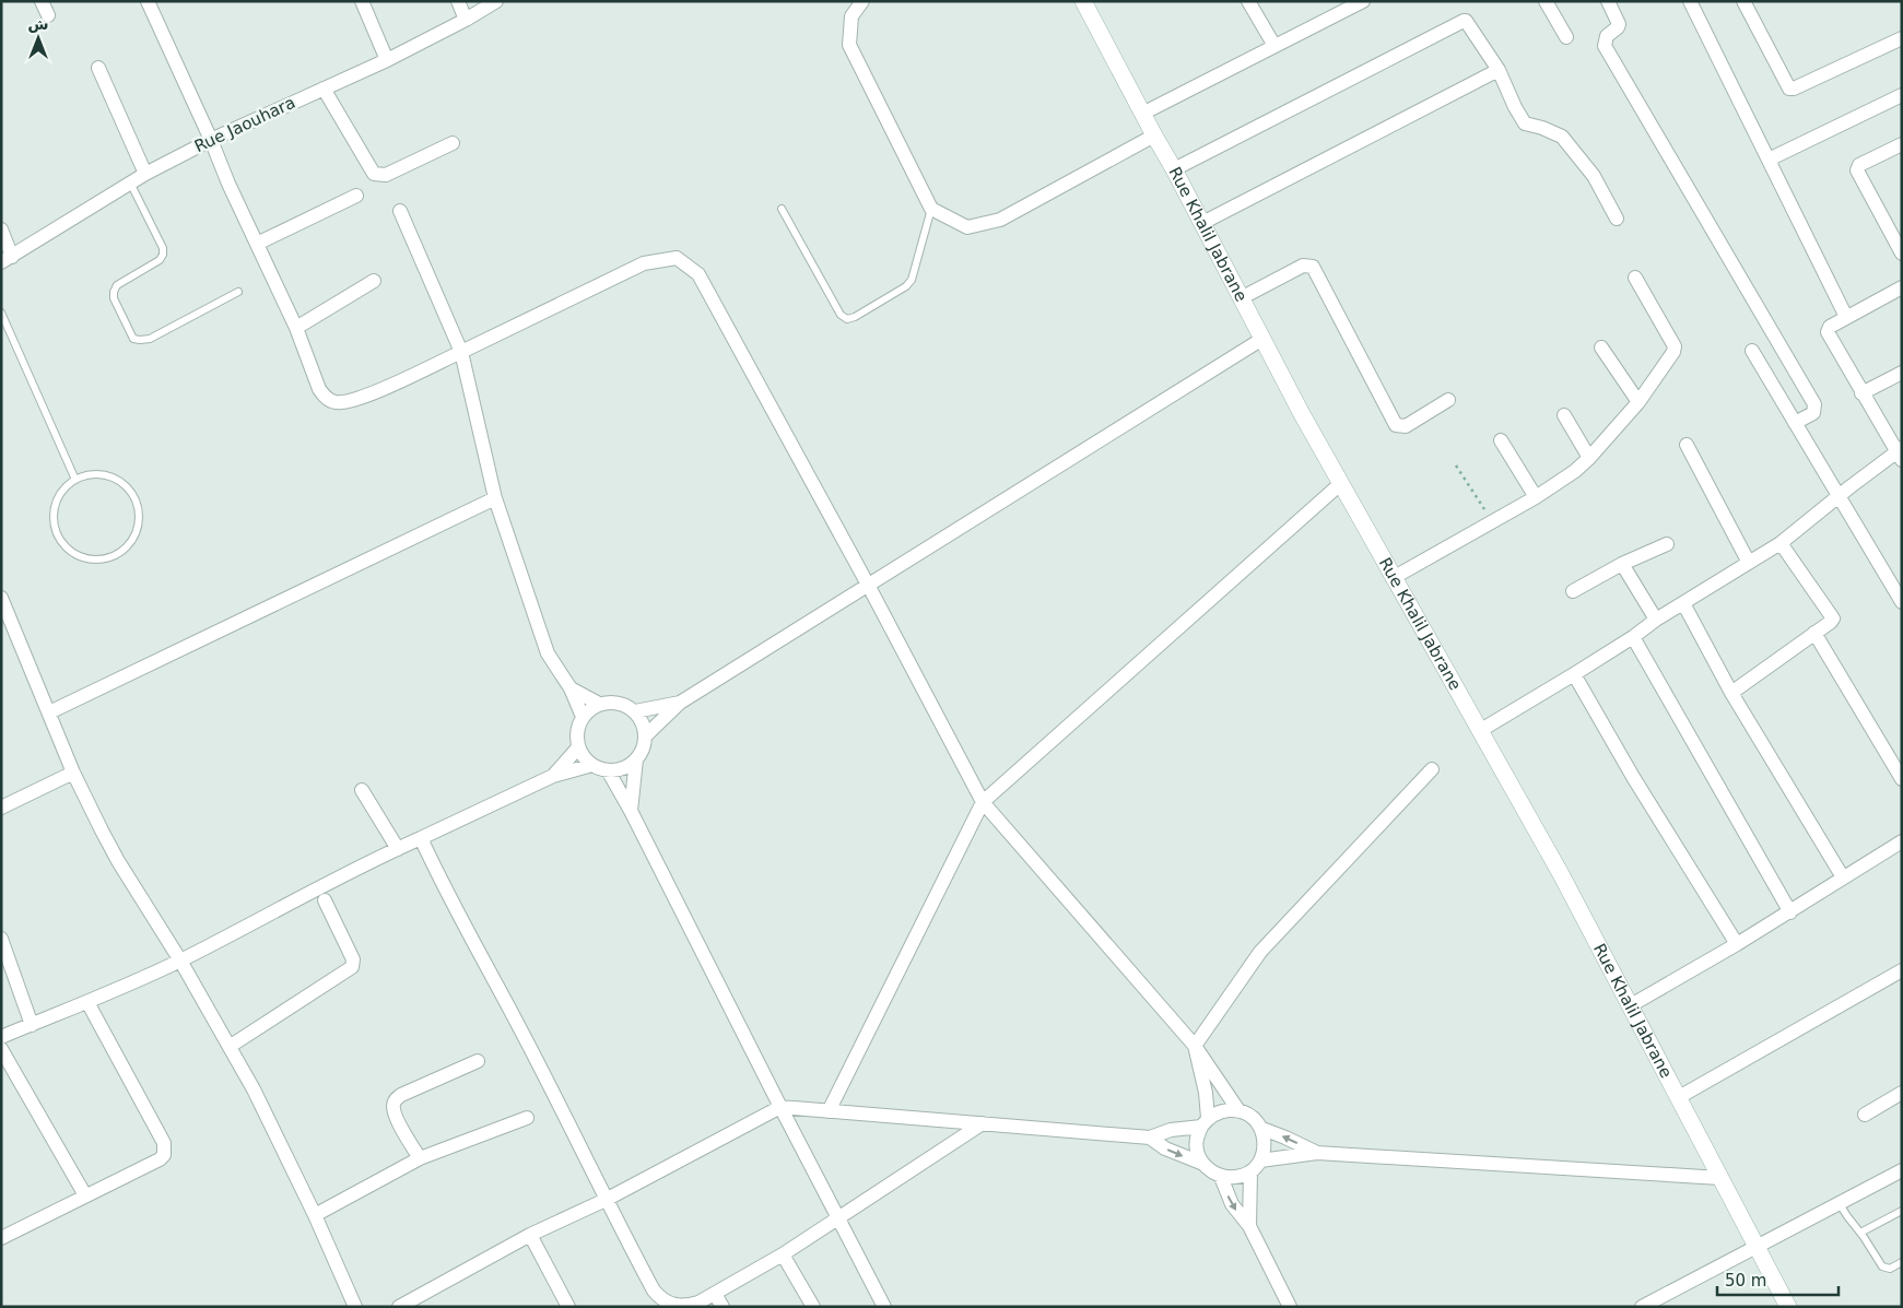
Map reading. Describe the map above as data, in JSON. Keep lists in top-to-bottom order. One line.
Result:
{"streets":{"street":["Rue Jaouhara","Rue Khalil Jabrane"]},"scale_bar":"50 m","north":"top"}
